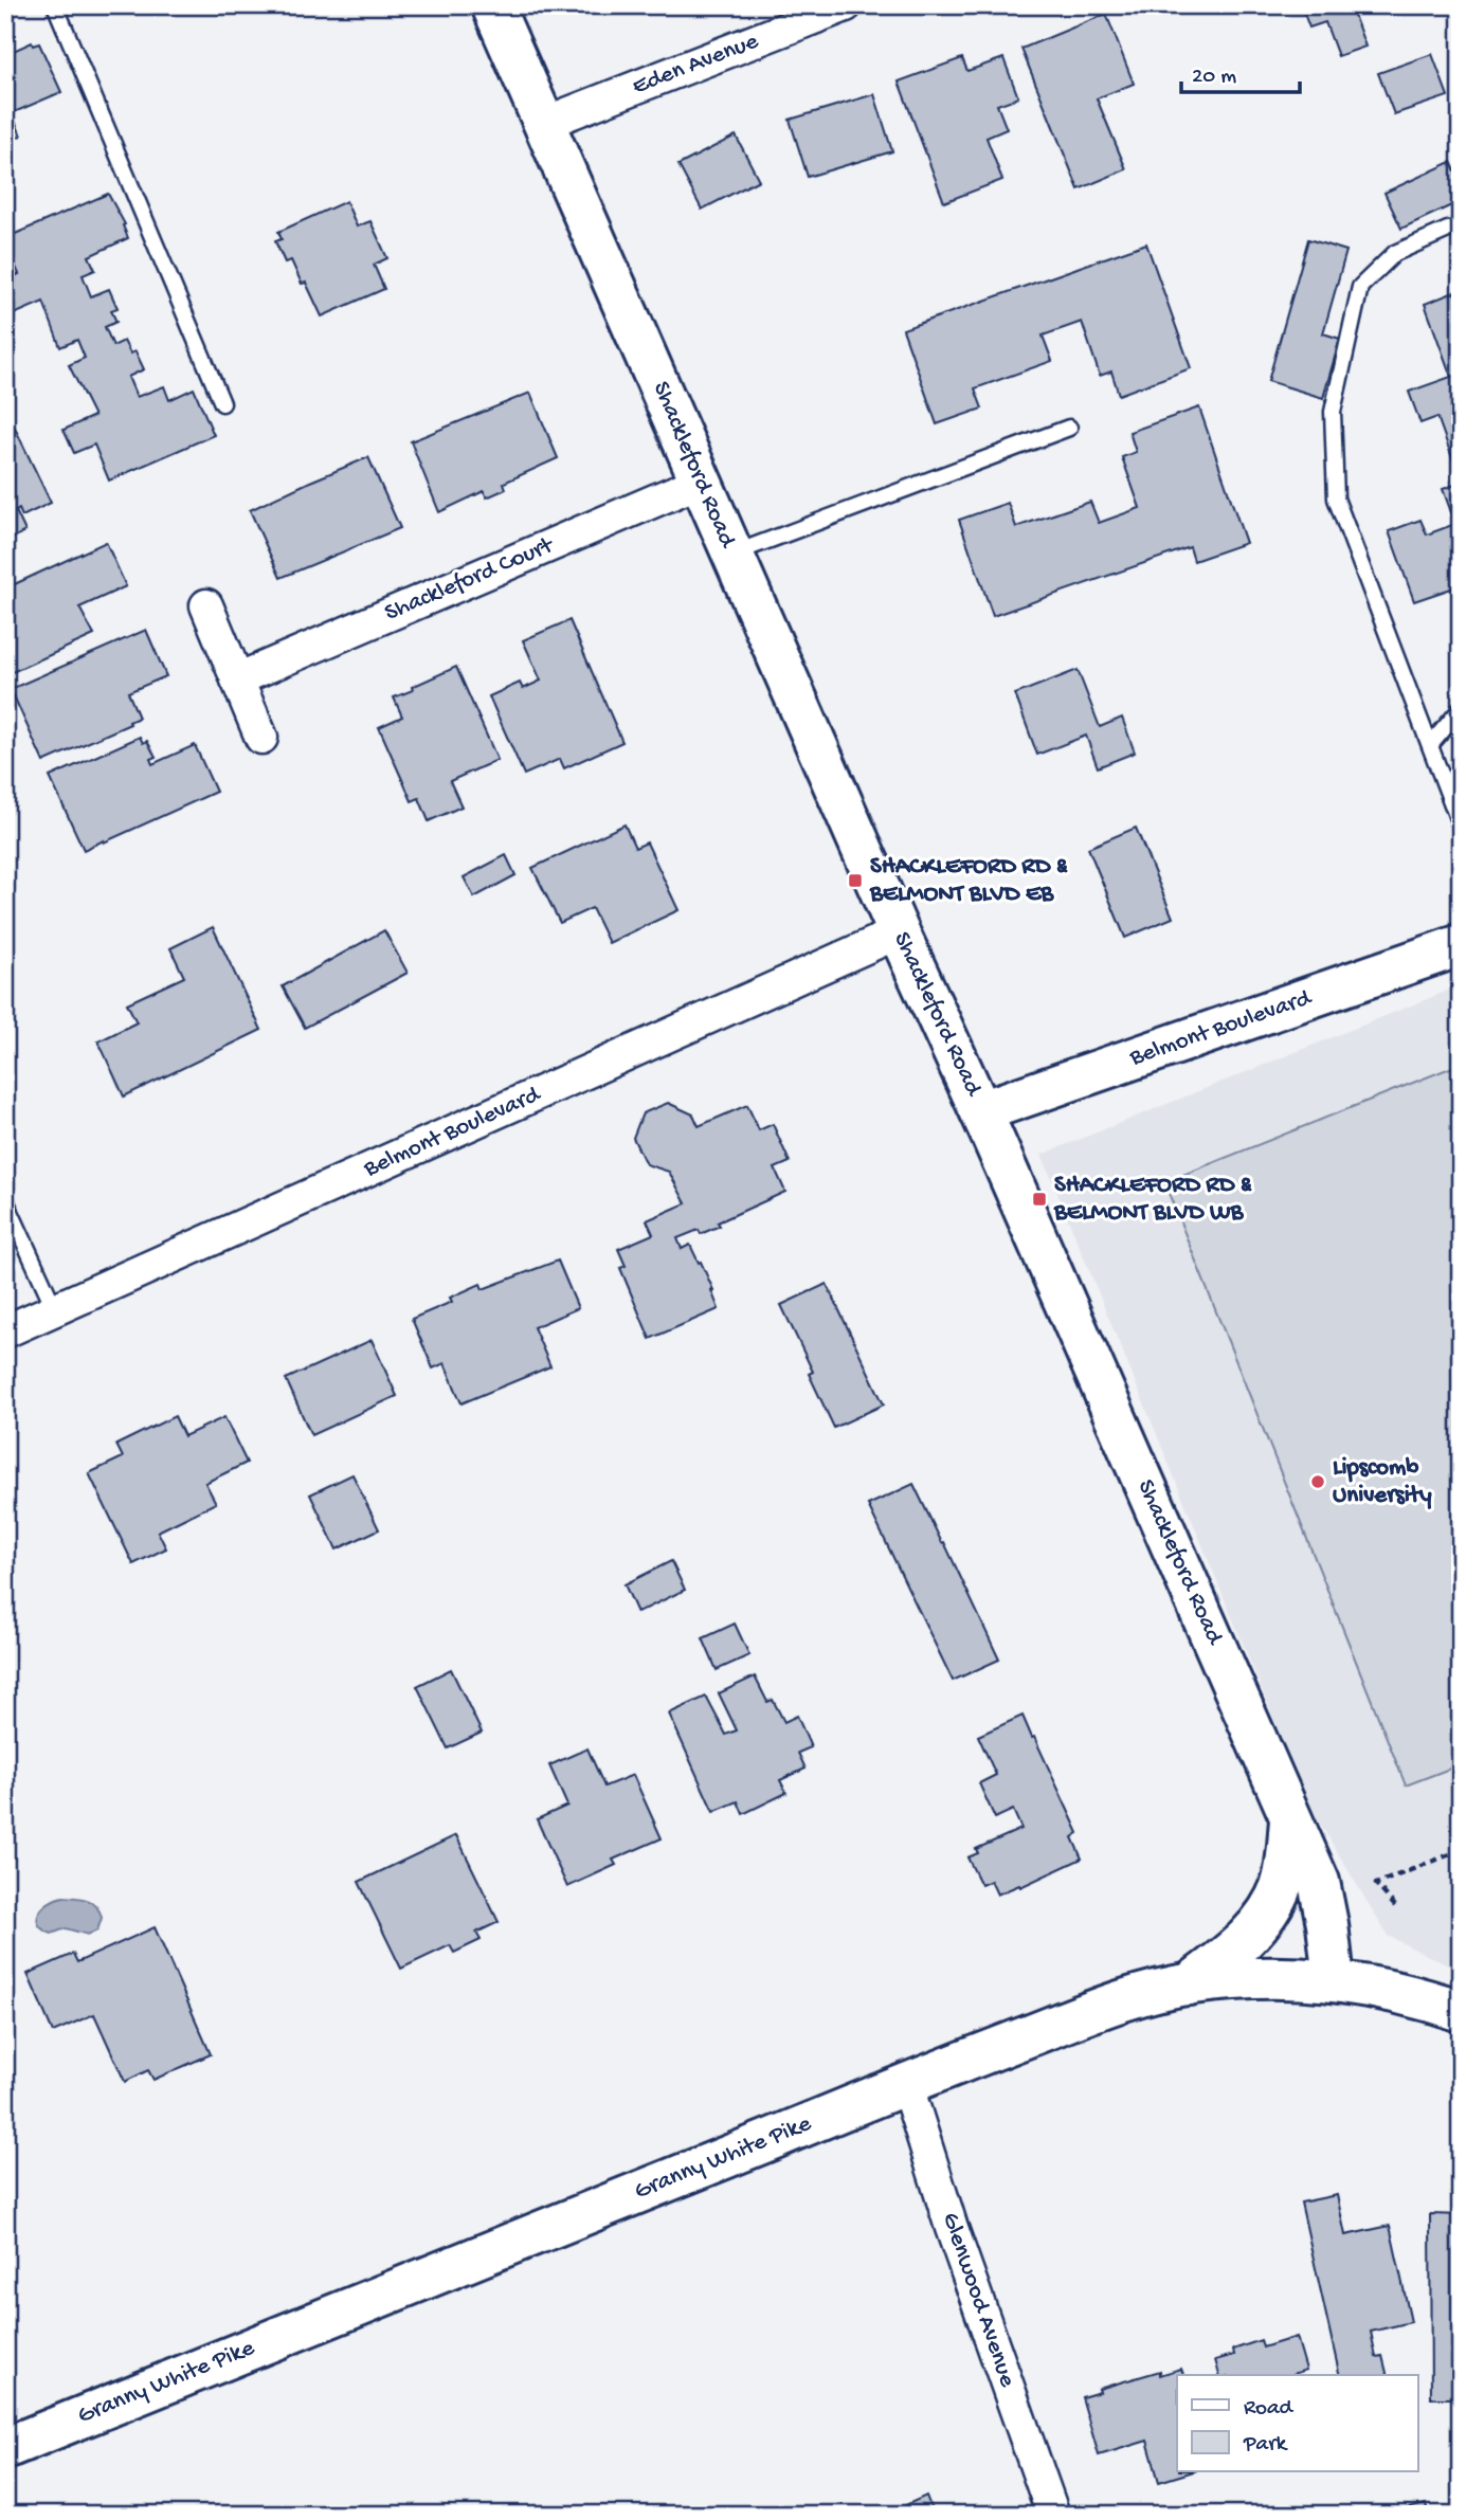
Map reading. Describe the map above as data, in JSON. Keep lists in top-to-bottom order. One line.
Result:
{"streets":{"street":["Eden Avenue","Shackleford Road","Shackleford Court","Belmont Boulevard","Granny White Pike","Glenwood Avenue"]},"crossings":[["Eden Avenue","Shackleford Road"],["Shackleford Road","Shackleford Court"],["Shackleford Road","Belmont Boulevard"],["Shackleford Road","Granny White Pike"],["Granny White Pike","Glenwood Avenue"]],"places":{"transit":["SHACKLEFORD RD & BELMONT BLVD EB","SHACKLEFORD RD & BELMONT BLVD WB"],"other":["Lipscomb University"]},"legend":["Road","Park"],"scale_bar":"20 m"}
